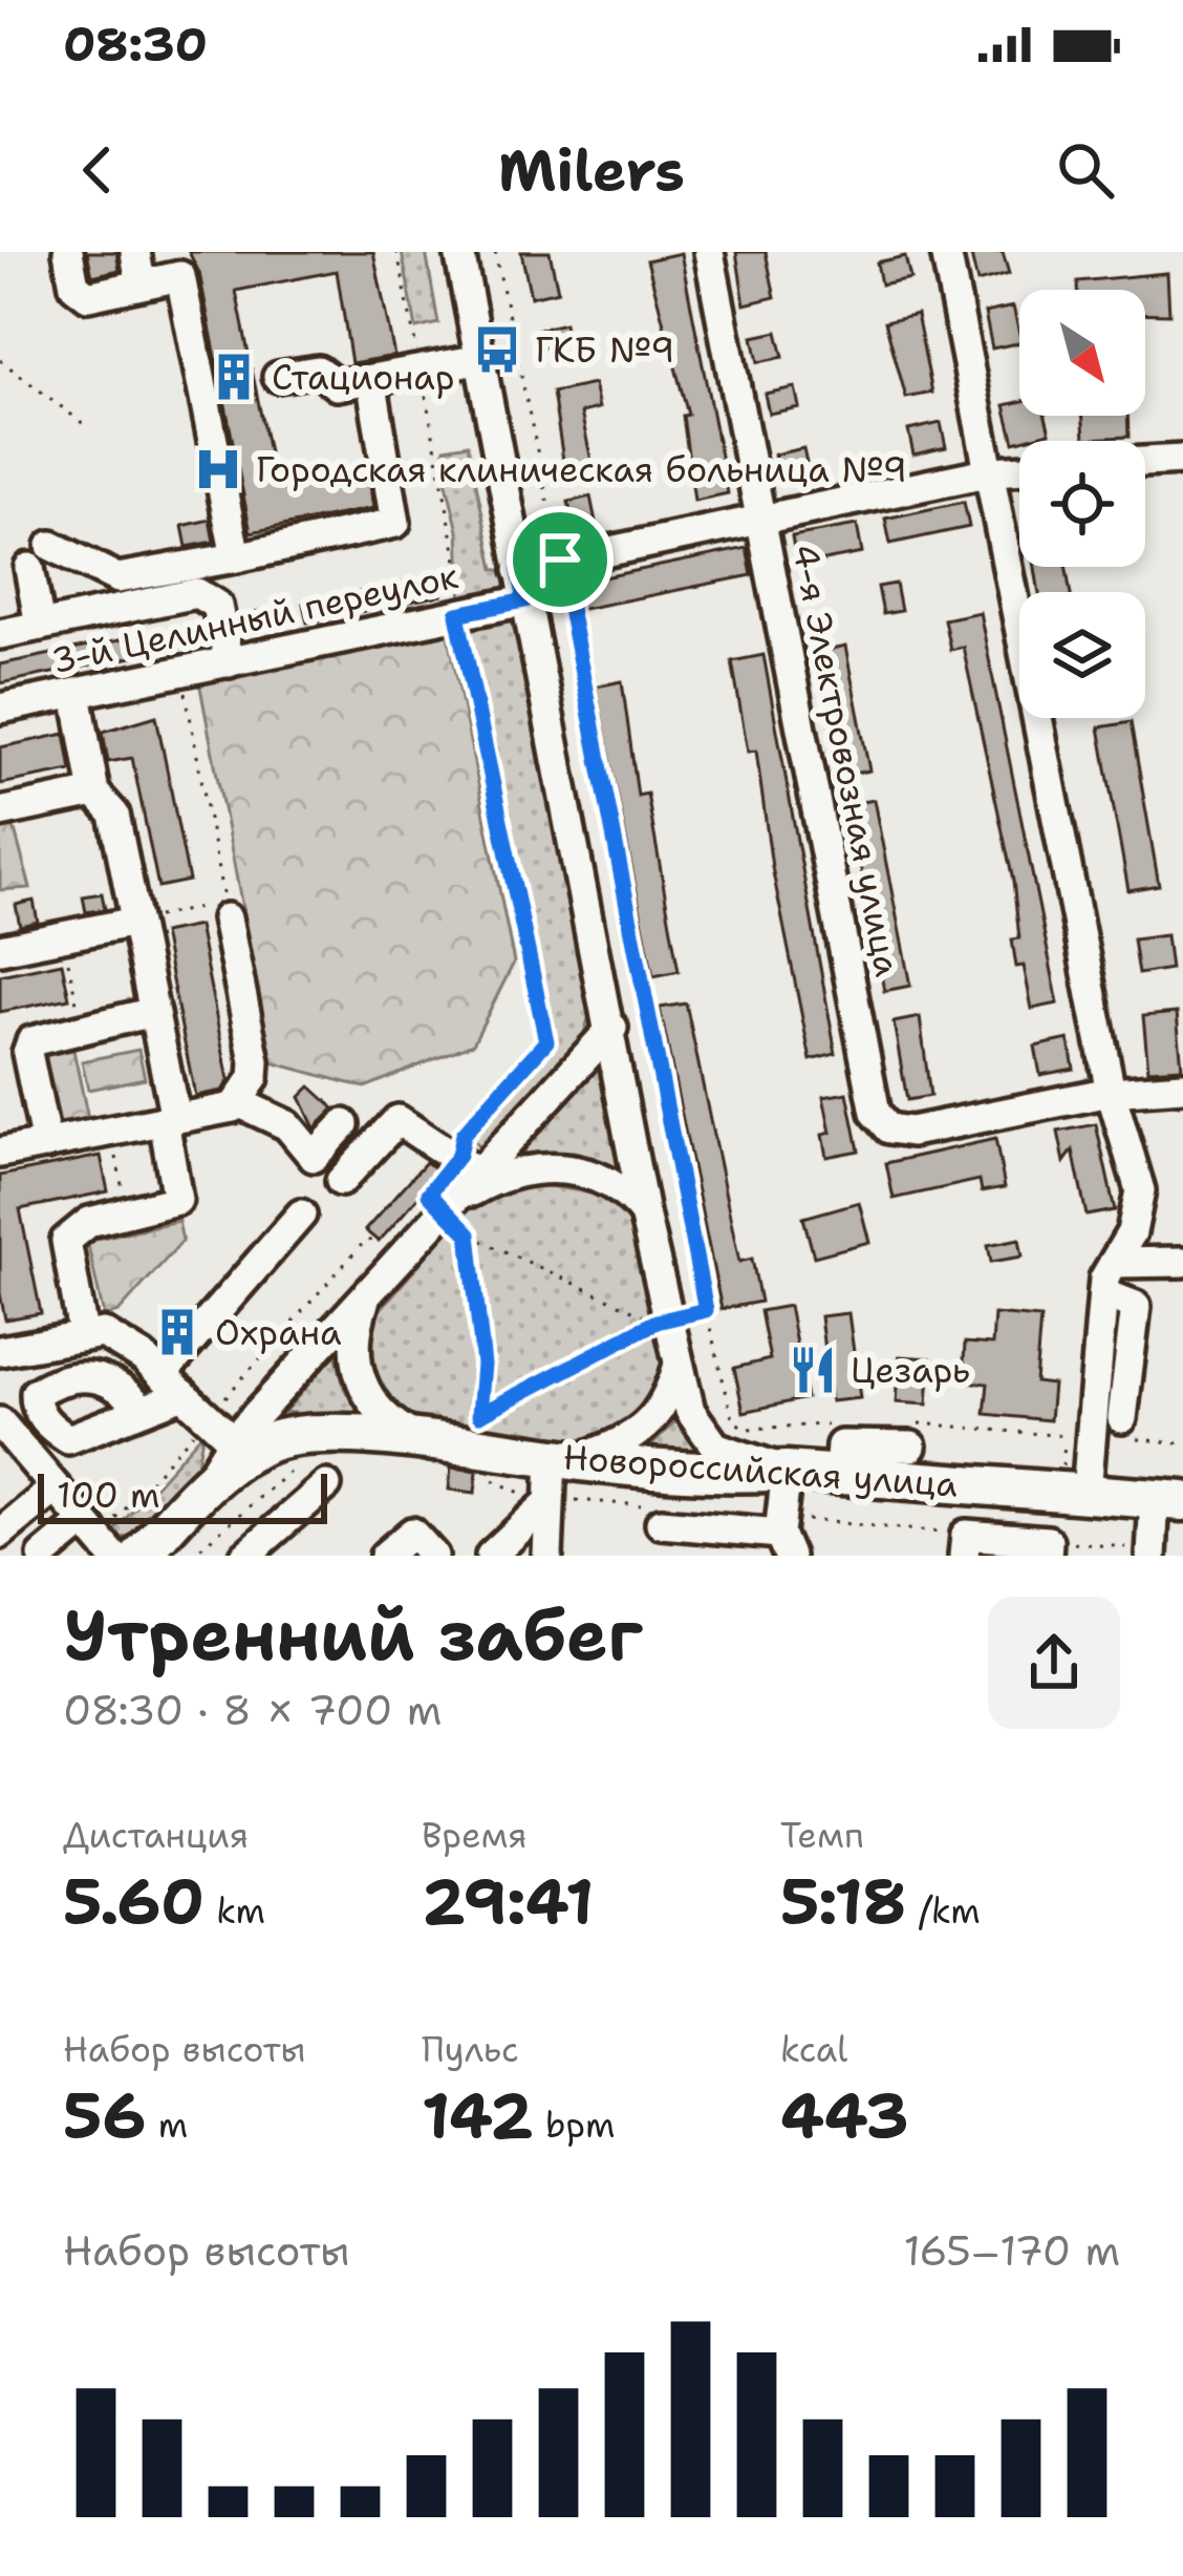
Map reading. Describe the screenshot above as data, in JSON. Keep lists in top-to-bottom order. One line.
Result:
{"streets":{"main road":["Новороссийская улица"],"street":["3-й Целинный переулок","4-я Электровозная улица"]},"places":{"bus stop":["ГКБ №9"],"building":["Стационар","Охрана"],"hospital":["Городская клиническая больница №9"],"restaurant":["Цезарь"]},"scale_bar":"100 m","north":"bottom right","page":{"status":"08:30","header":"Milers","scale":"100 m","heading":["Утренний забег","08:30 · 8 × 700 m"],"stats":[["Дистанция","5.60 km"],["Время","29:41"],["Темп","5:18 /km"],["Набор высоты","56 m"],["Пульс","142 bpm"],["kcal","443"]],"chart":["Набор высоты","165–170 m"]}}
